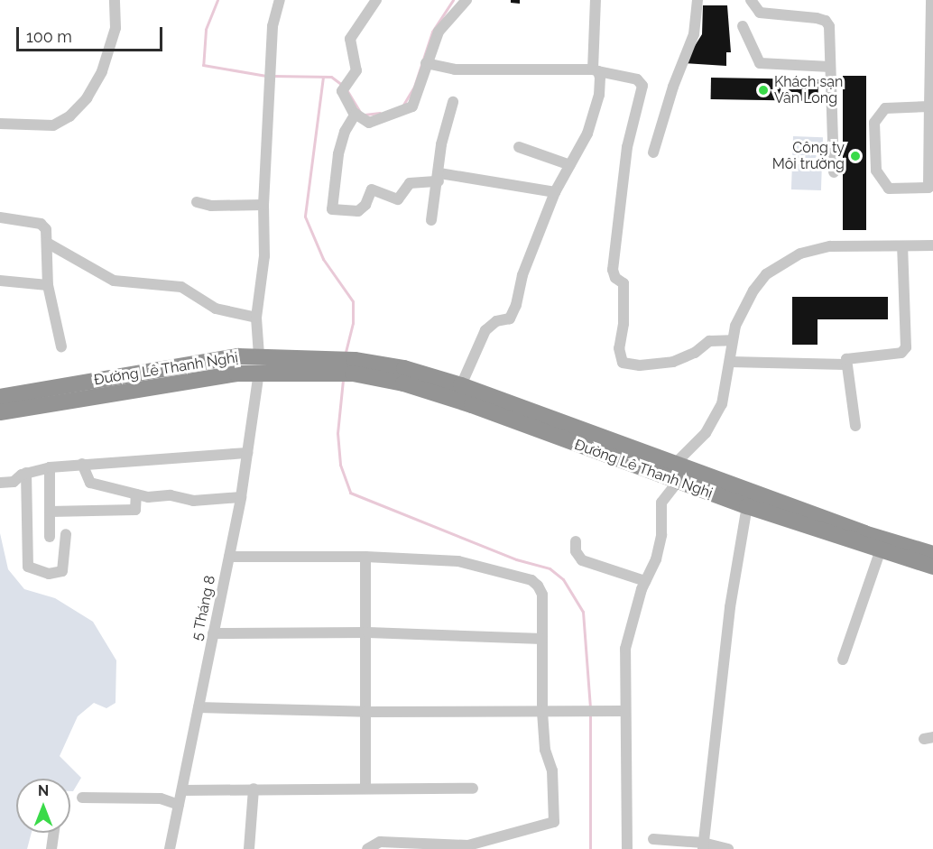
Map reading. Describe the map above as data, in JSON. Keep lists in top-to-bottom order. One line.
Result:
{"streets":{"highway":["Đường Lê Thanh Nghị"],"street":["5 Tháng 8"]},"crossings":[["Đường Lê Thanh Nghị","5 Tháng 8"]],"places":["Khách sạn Vân Long","Công ty Môi trường"],"scale_bar":"100 m","north":"top"}
